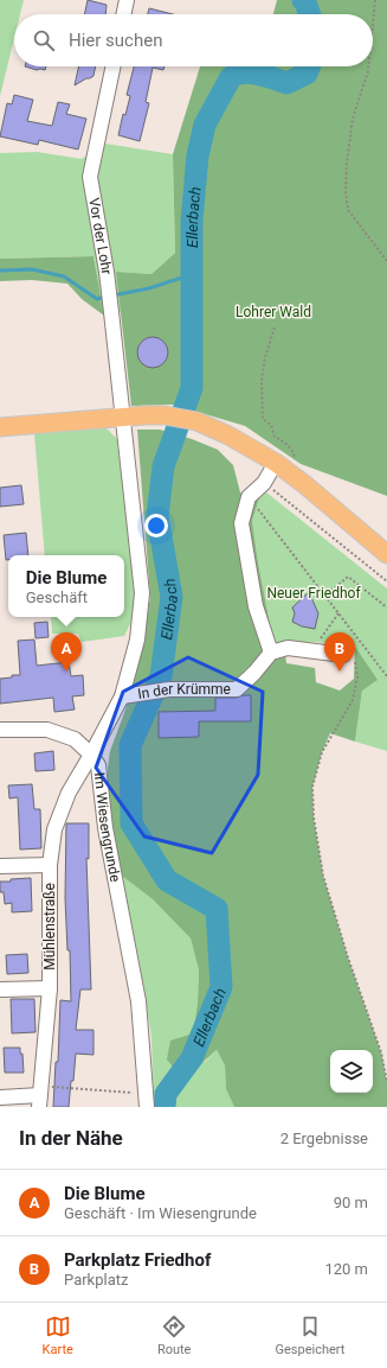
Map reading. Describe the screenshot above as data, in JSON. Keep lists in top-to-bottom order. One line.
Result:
{"streets":{"street":["Vor der Lohr","In der Krümme","Im Wiesengrunde","Mühlenstraße"]},"crossings":[["Vor der Lohr","Im Wiesengrunde"],["In der Krümme","Im Wiesengrunde"],["Im Wiesengrunde","Mühlenstraße"]],"water":["Ellerbach"],"parks":["Lohrer Wald","Neuer Friedhof"],"page":{"search":"Hier suchen","popup":["Die Blume","Geschäft"],"pins":["A","B"],"heading":["In der Nähe","2 Ergebnisse"],"list":[{"mark":"A","name":"Die Blume","note":"Geschäft · Im Wiesengrunde","value":"90 m"},{"mark":"B","name":"Parkplatz Friedhof","note":"Parkplatz","value":"120 m"}],"nav":["Karte","Route","Gespeichert"]}}
